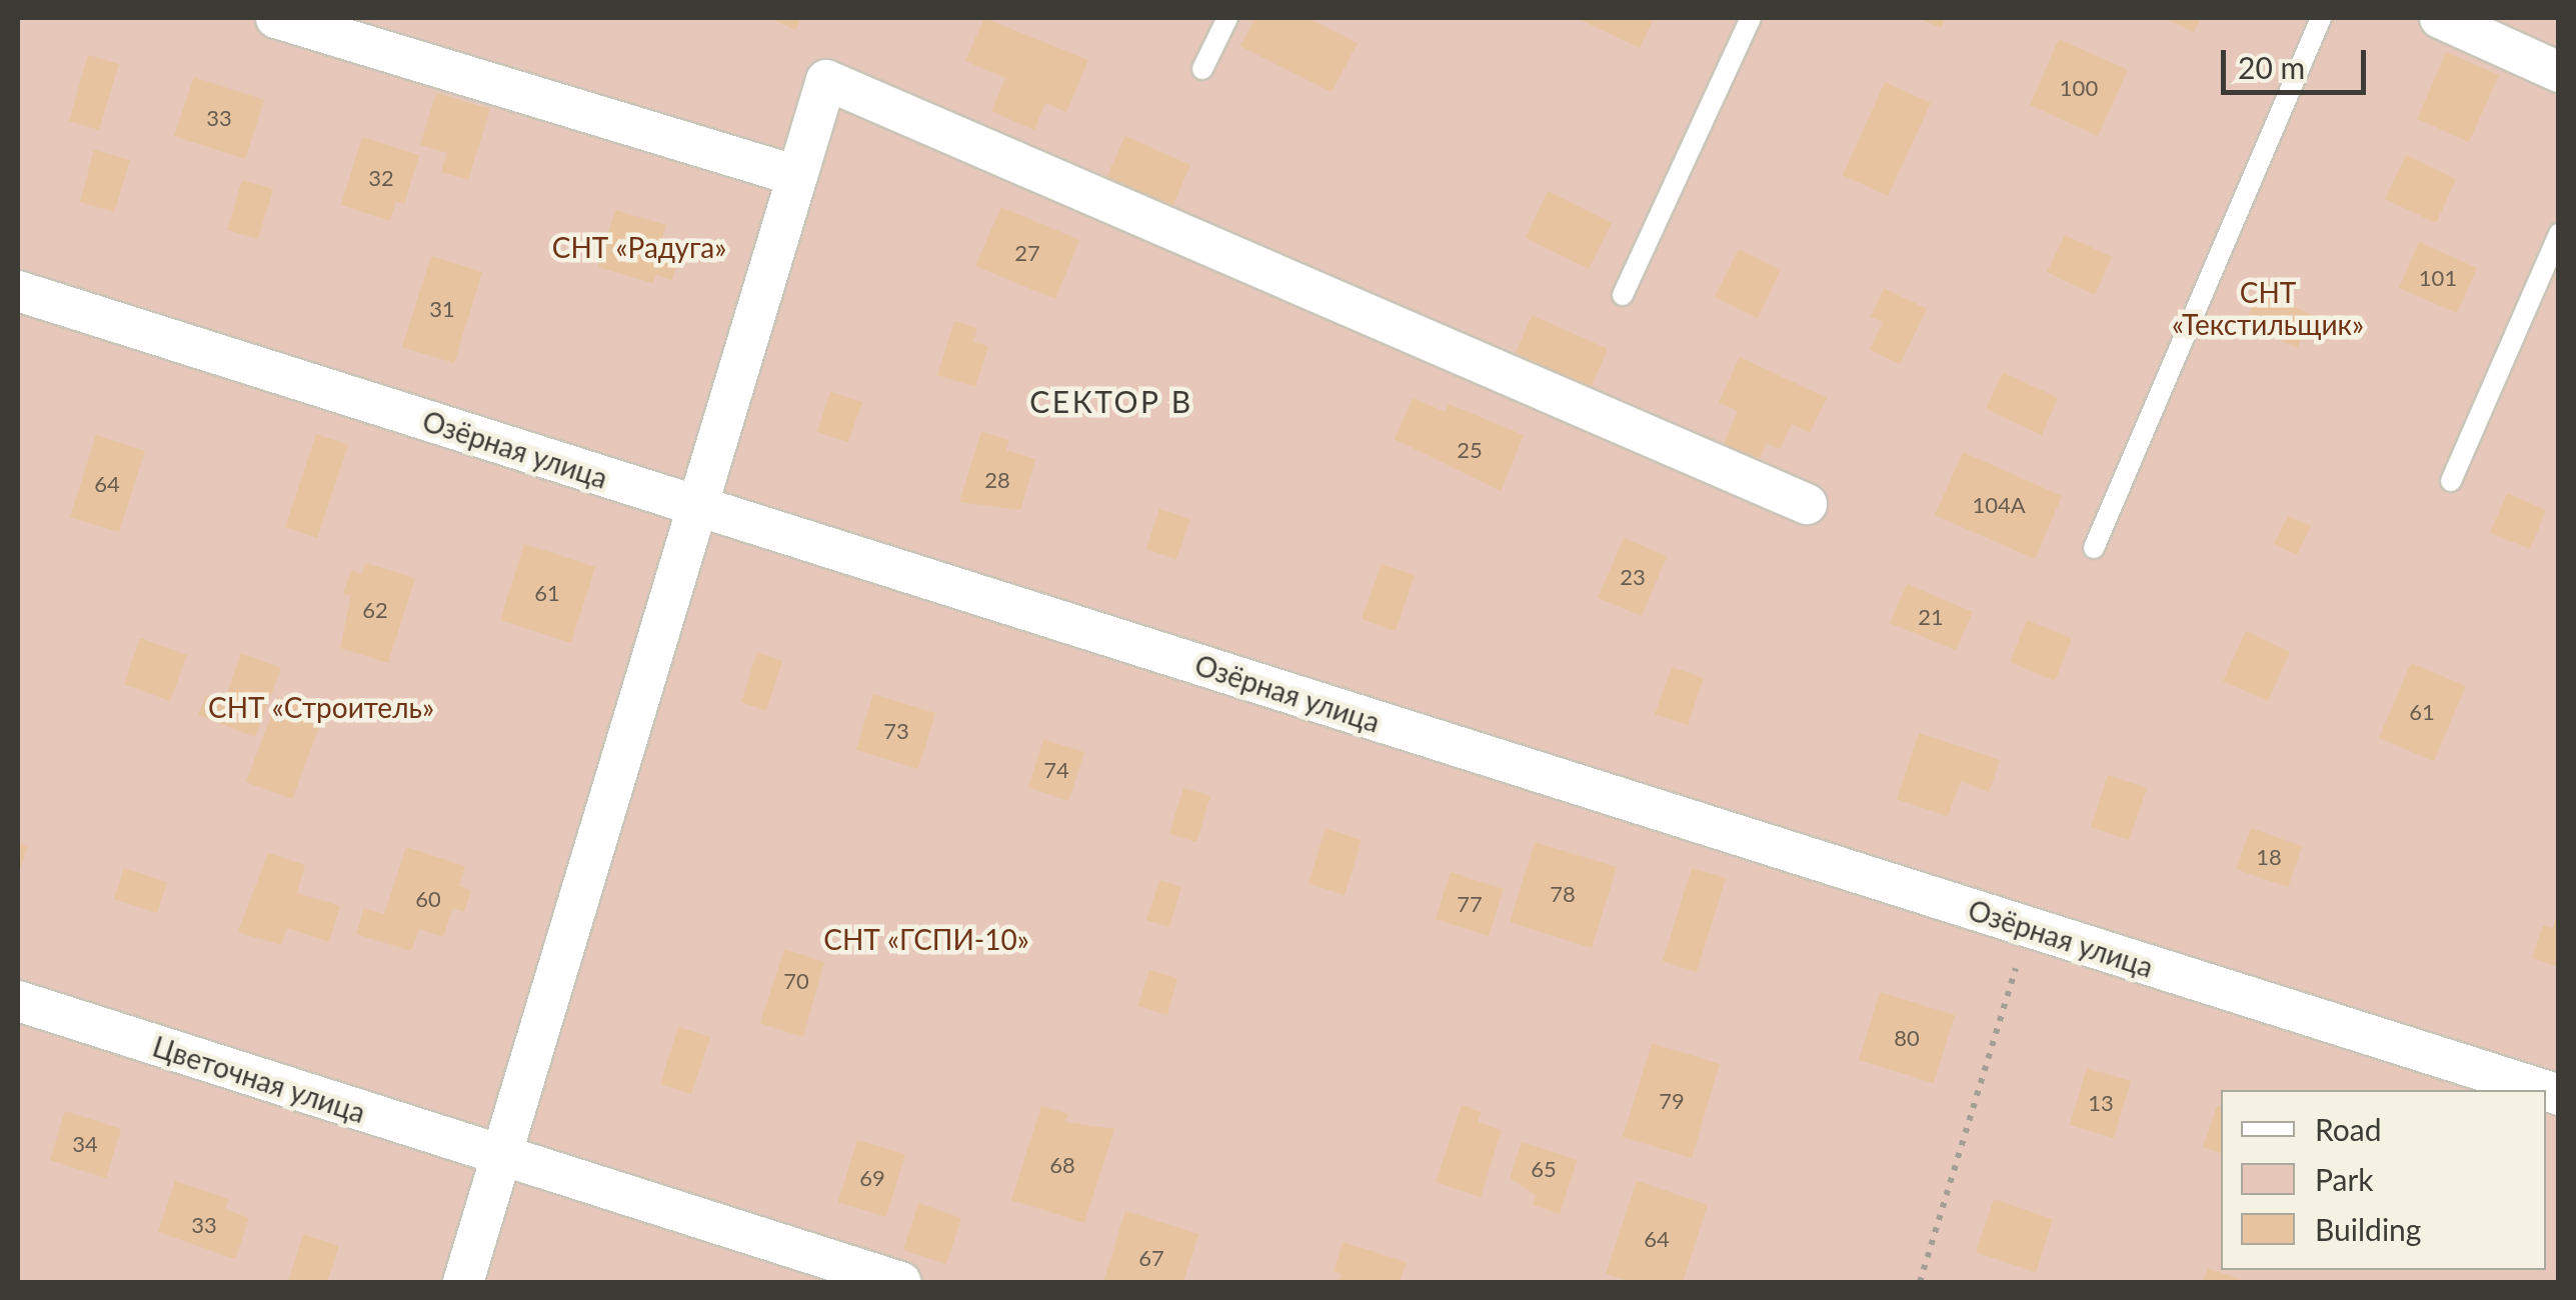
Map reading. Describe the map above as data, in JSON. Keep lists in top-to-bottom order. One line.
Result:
{"streets":{"street":["Озёрная улица","Цветочная улица"]},"districts":["СЕКТОР В"],"parks":["СНТ «Радуга»","СНТ «Текстильщик»","СНТ «Строитель»","СНТ «ГСПИ-10»"],"house_numbers":["100","33","32","27","101","31","25","28","64","104А","23","61","62","21","61","73","74","18","78","60","77","70","80","79","13","34","68","65","69","33","64","67"],"legend":["Road","Park","Building"],"scale_bar":"20 m"}
